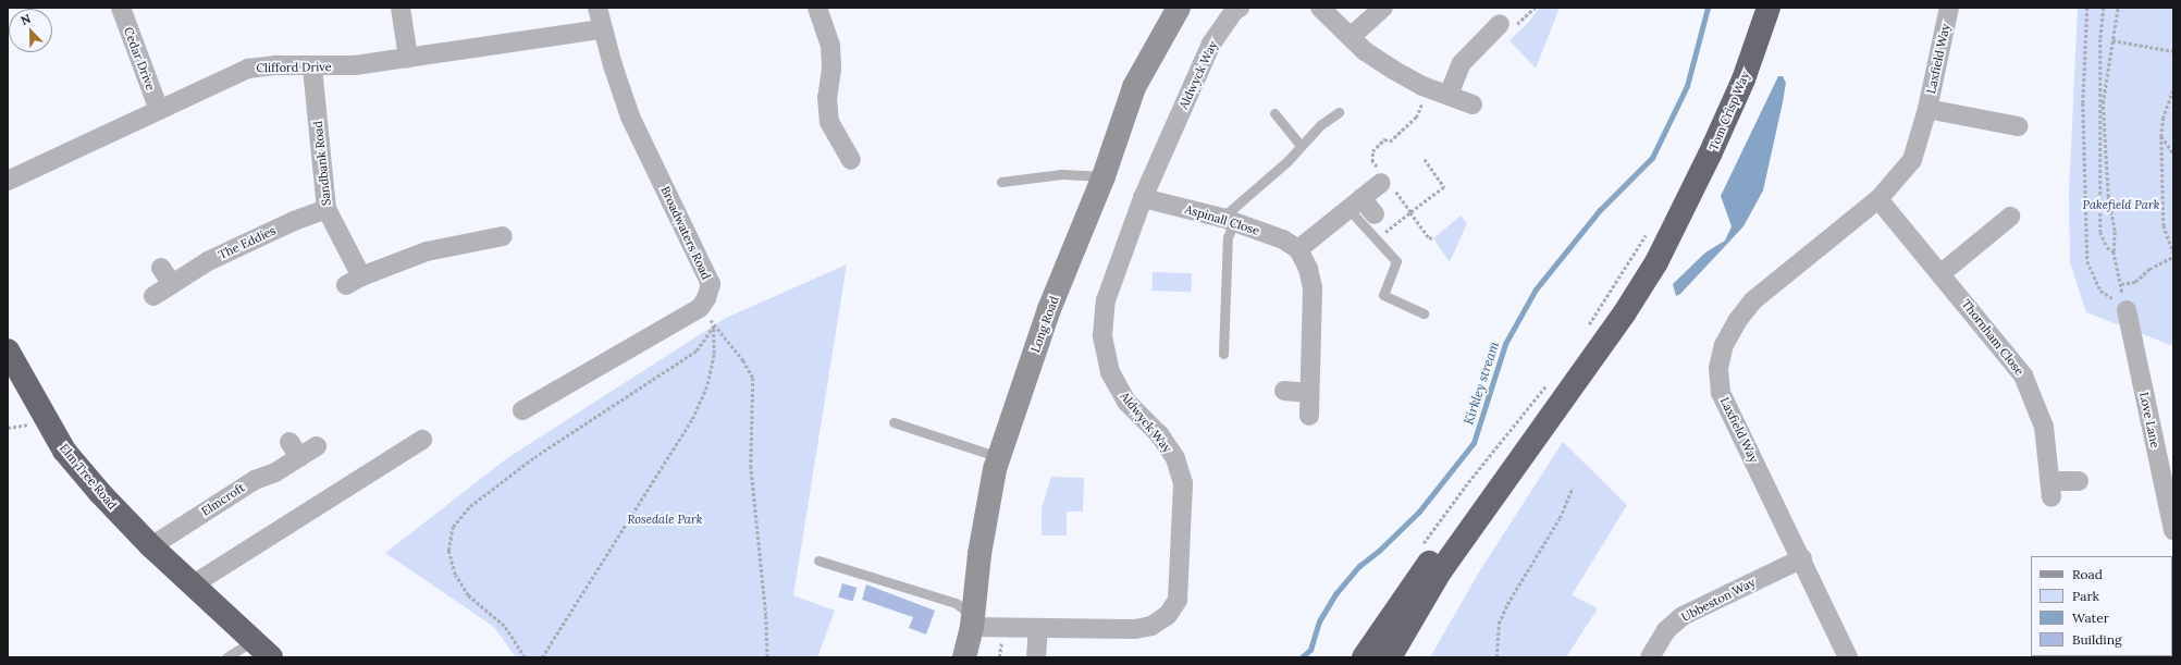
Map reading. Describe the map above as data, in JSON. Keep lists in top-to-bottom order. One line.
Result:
{"streets":{"highway":["Tom Crisp Way","Elm Tree Road"],"street":["Cedar Drive","Laxfield Way","Clifford Drive","Aldwyck Way","Sandbank Road","Aspinall Close","Broadwaters Road","The Eddies","Long Road","Thornham Close","Love Lane","Elmcroft","Ubbeston Way"]},"crossings":[["Cedar Drive","Clifford Drive"],["Laxfield Way","Thornham Close"],["Laxfield Way","Ubbeston Way"],["Clifford Drive","Sandbank Road"],["Clifford Drive","Broadwaters Road"],["Aldwyck Way","Aspinall Close"],["Aldwyck Way","Long Road"],["Sandbank Road","The Eddies"],["Elm Tree Road","Elmcroft"]],"water":["Kirkley stream"],"parks":["Pakefield Park","Rosedale Park"],"legend":["Road","Park","Water","Building"],"north":"top left"}
